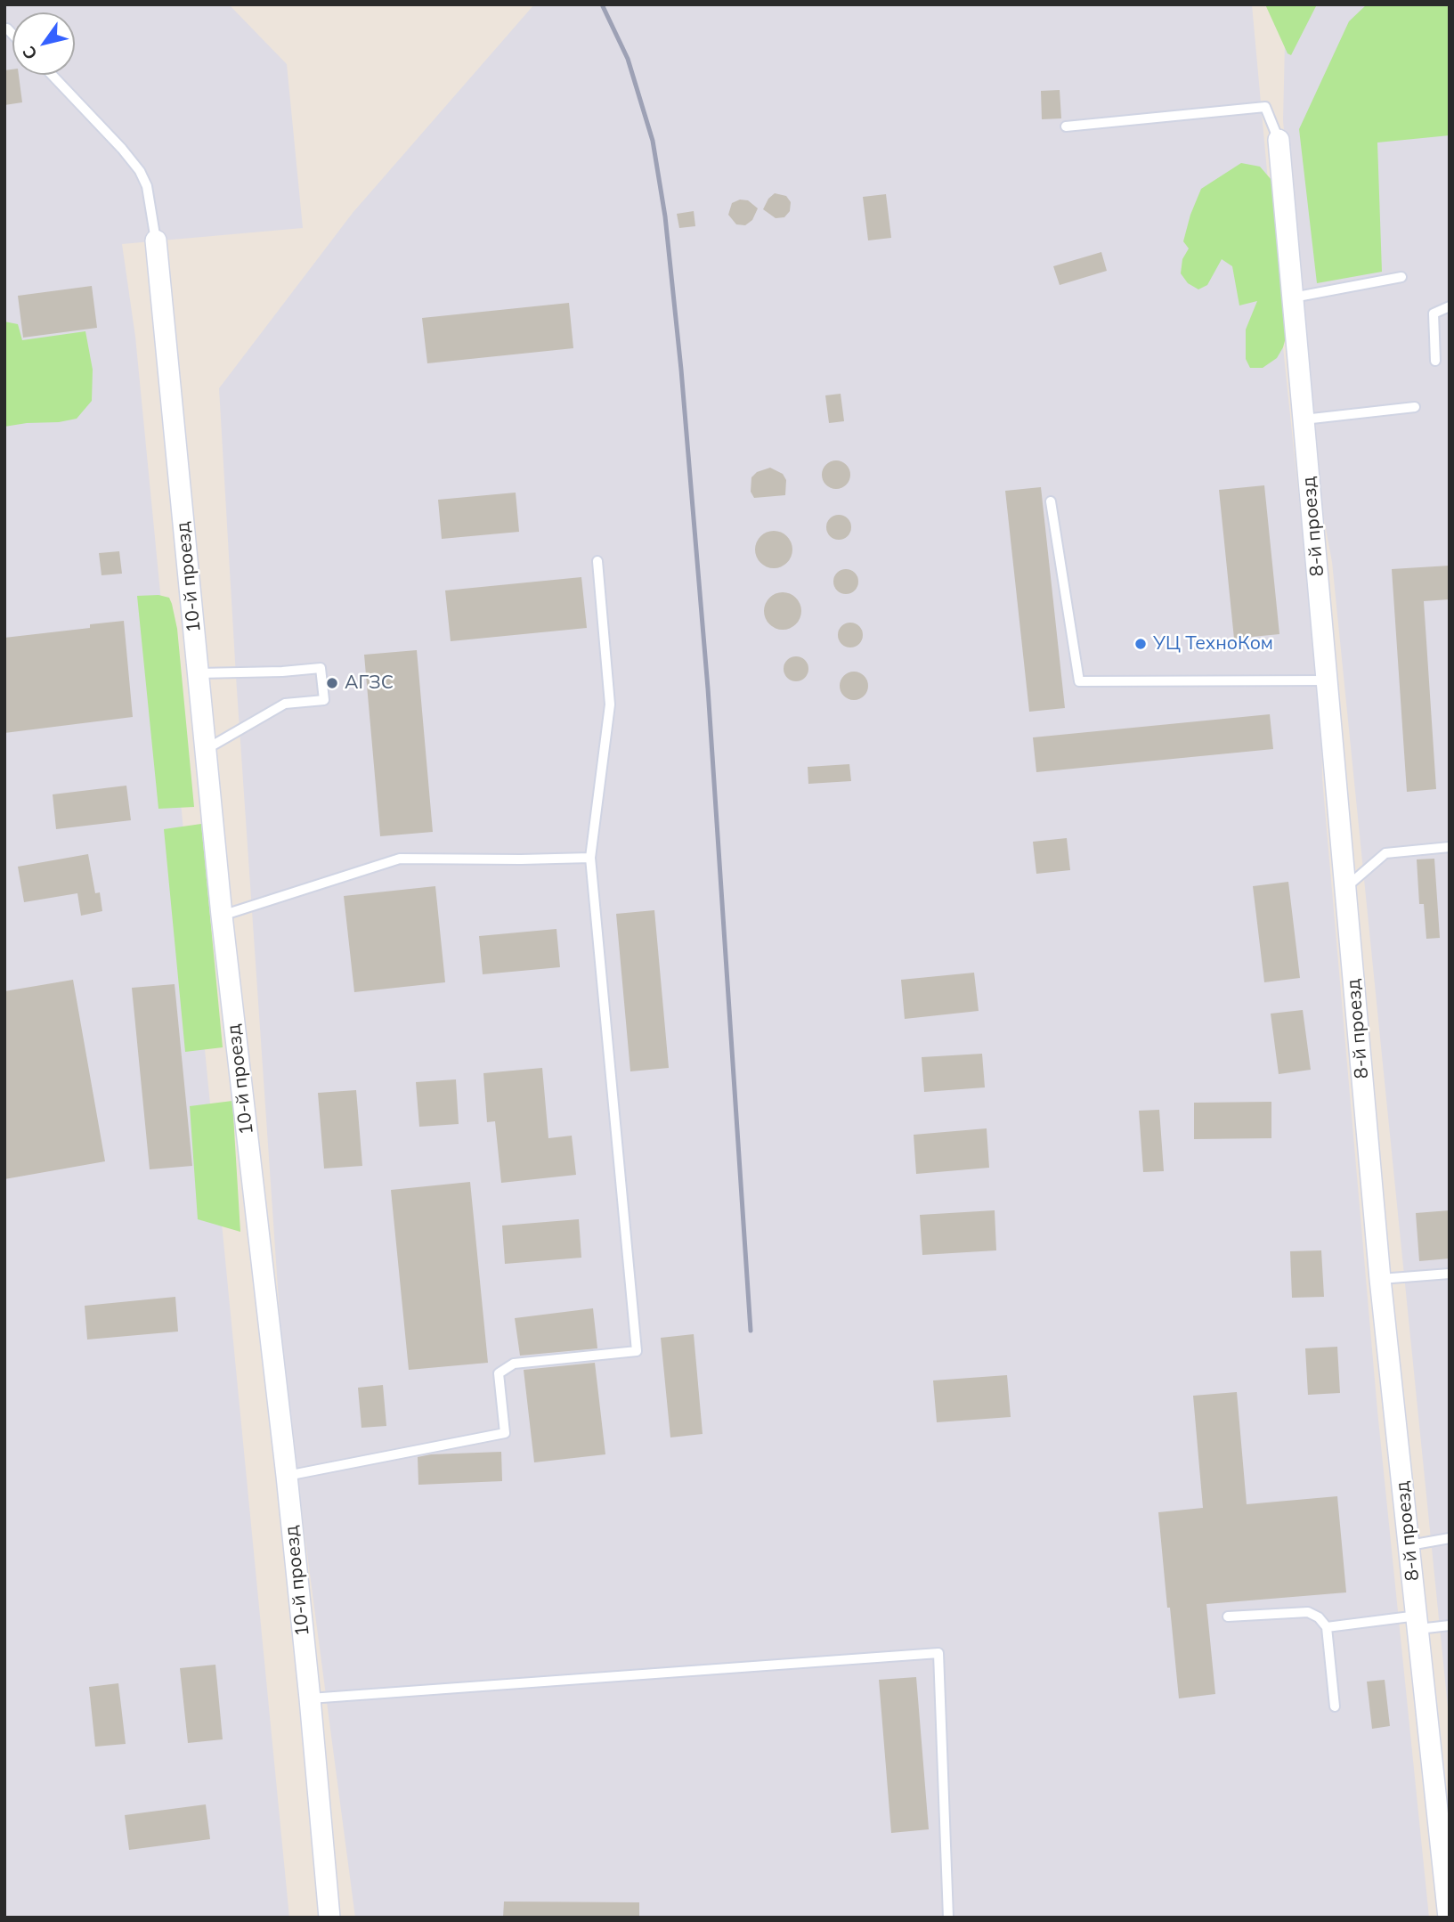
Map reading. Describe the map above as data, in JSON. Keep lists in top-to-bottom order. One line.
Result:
{"streets":{"street":["8-й проезд","10-й проезд"]},"places":["УЦ ТехноКом","АГЗС"],"north":"bottom left"}
